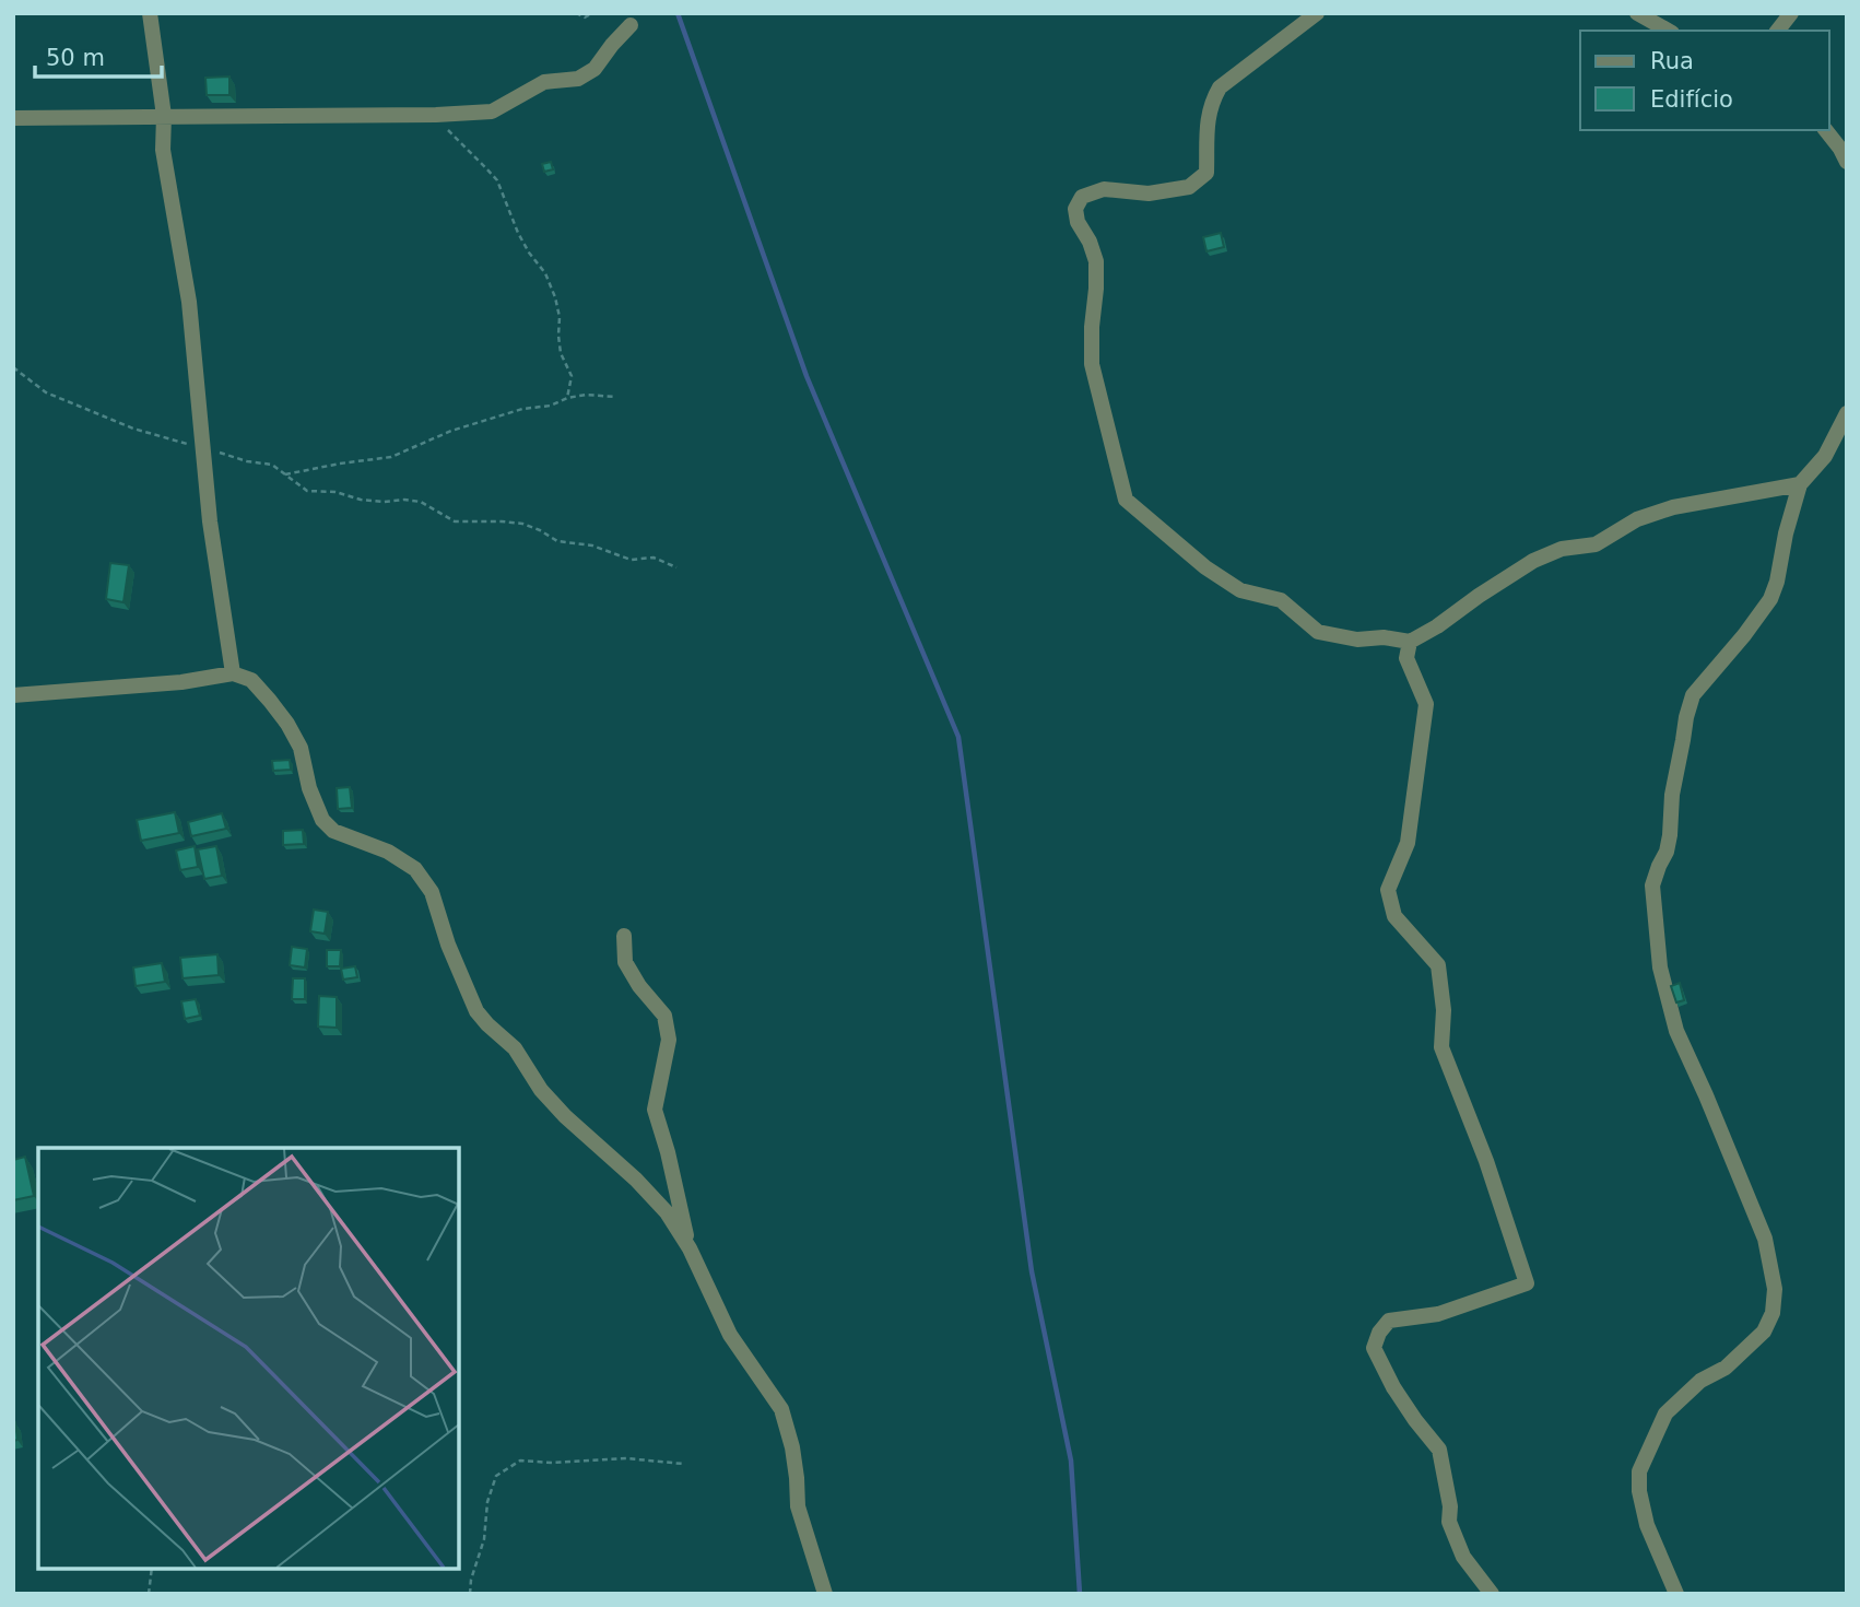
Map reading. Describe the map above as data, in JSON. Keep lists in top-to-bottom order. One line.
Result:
{"legend":["Rua","Edifício"],"scale_bar":"50 m"}
